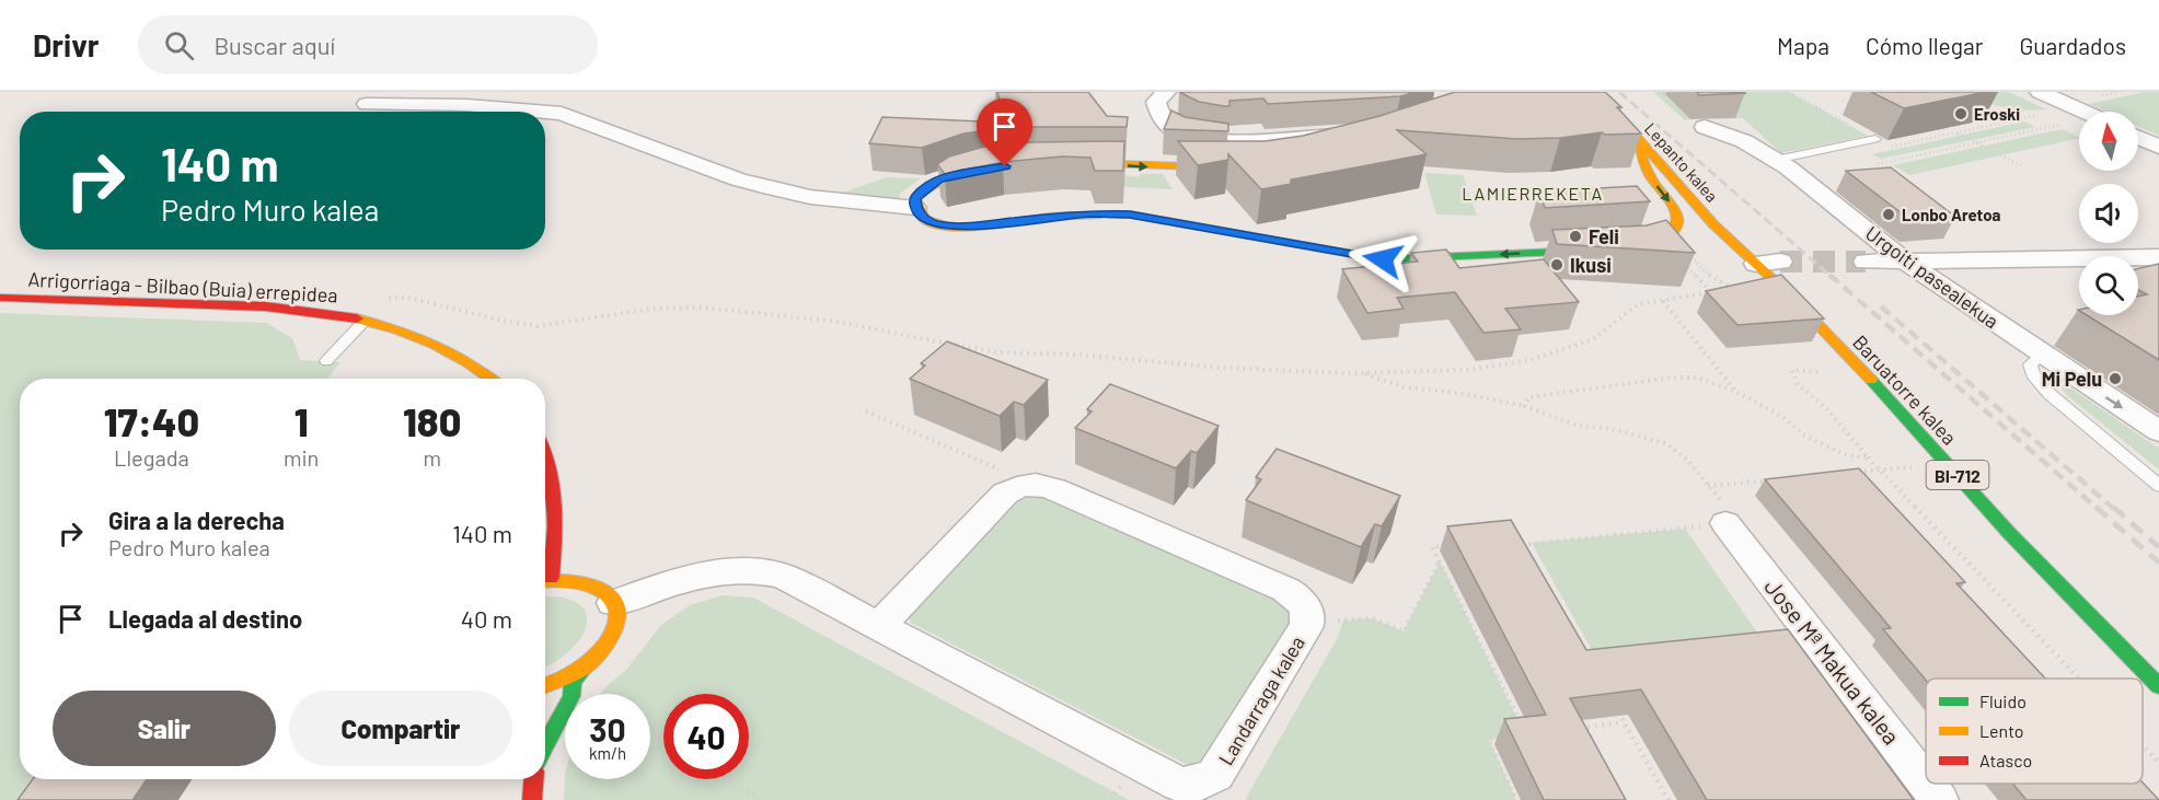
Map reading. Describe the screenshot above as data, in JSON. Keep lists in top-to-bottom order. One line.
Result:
{"streets":{"street":["Lepanto kalea","Urgoiti pasealekua","Arrigorriaga - Bilbao (Buia) errepidea","Baruatorre kalea","BI-712","Jose Mª Makua kalea","Landarraga kalea"]},"crossings":[["Lepanto kalea","Baruatorre kalea"]],"districts":["LAMIERREKETA"],"places":["Eroski","Lonbo Aretoa","Feli","Ikusi","Mi Pelu"],"legend":["Fluido","Lento","Atasco"],"north":"top","page":{"header":"Drivr","search":"Buscar aquí","nav":["Mapa","Cómo llegar","Guardados"],"turn":["140 m","Pedro Muro kalea"],"eta":["17:40","Llegada","1","min","180","m"],"list":[{"name":"Gira a la derecha","note":"Pedro Muro kalea","value":"140 m"},{"name":"Llegada al destino","value":"40 m"}],"buttons":["Salir","Compartir"],"speed":"30 km/h","limit":"40"}}
